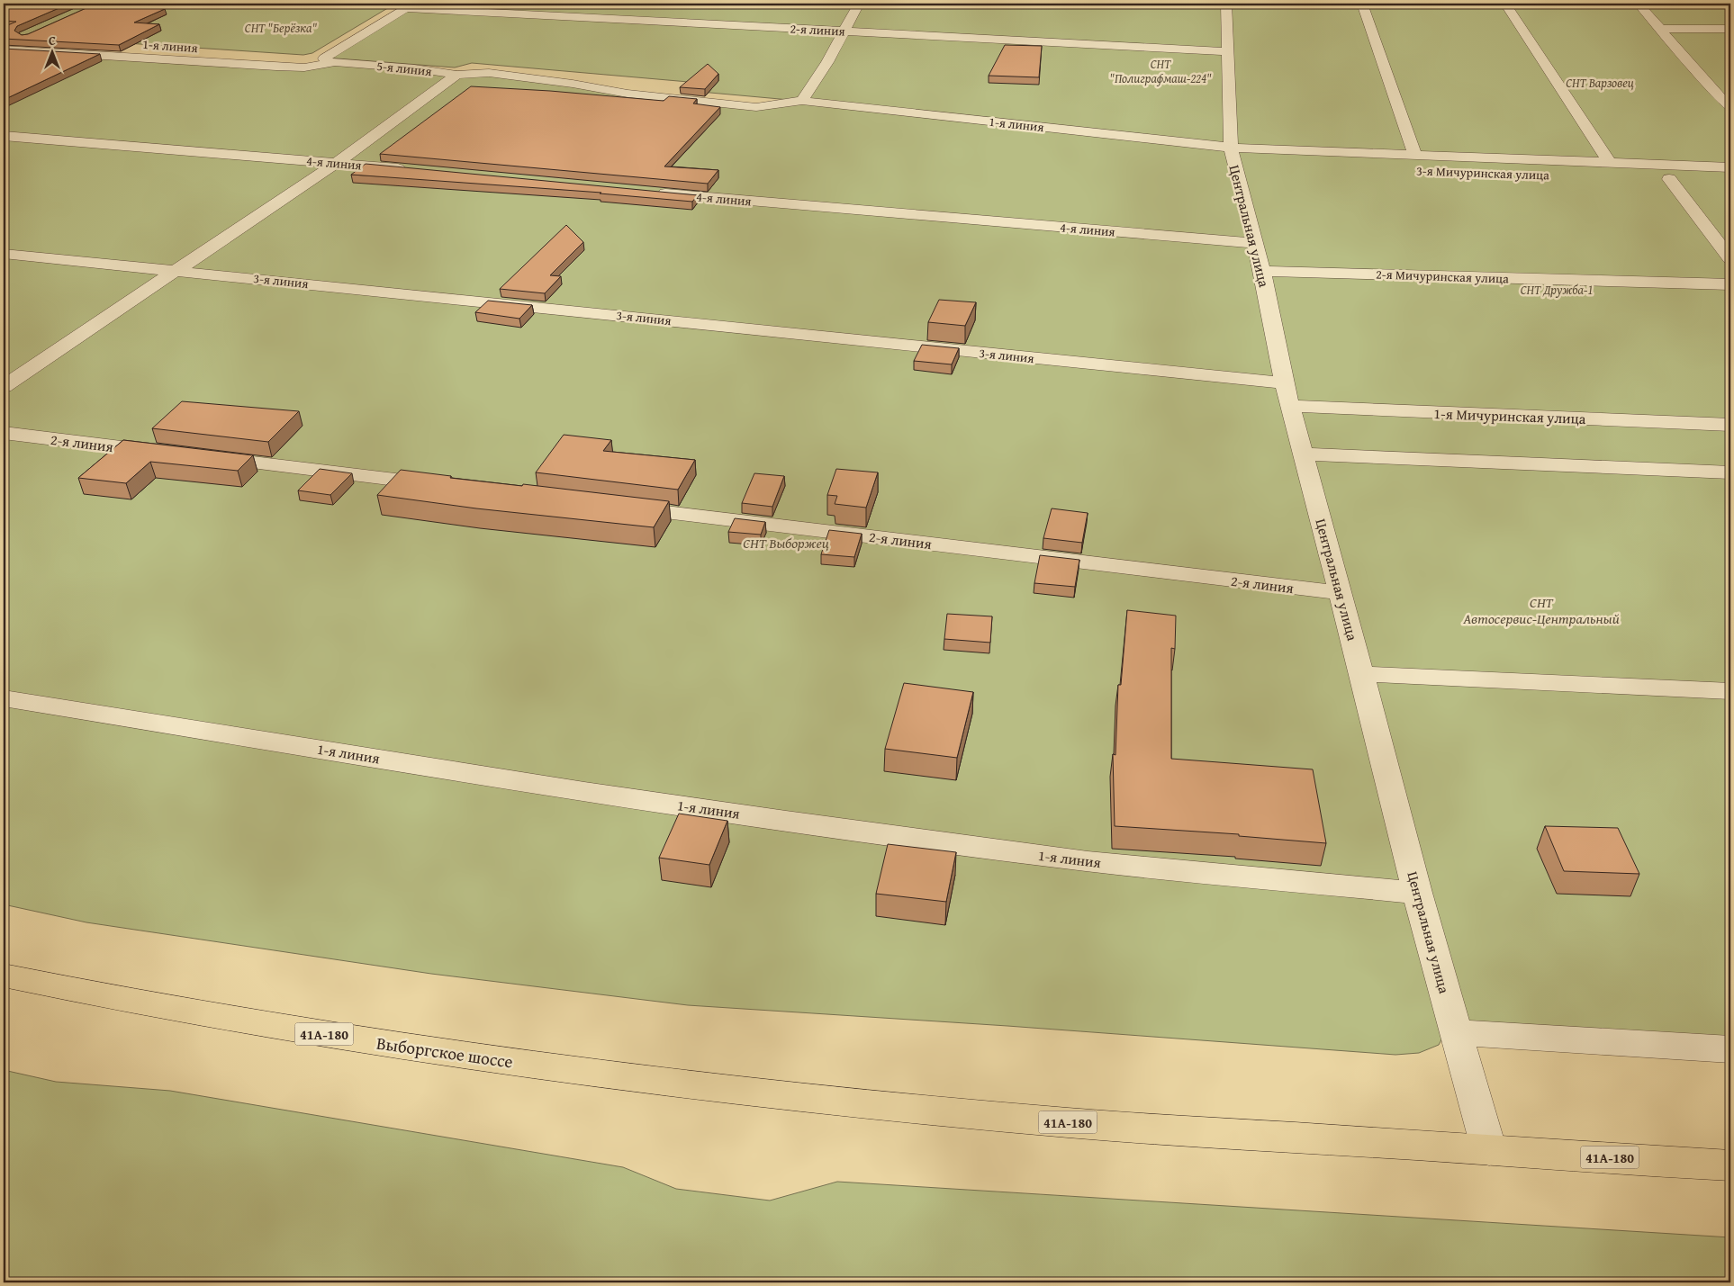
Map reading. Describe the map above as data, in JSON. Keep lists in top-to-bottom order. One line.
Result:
{"streets":{"main road":["41А-180","Выборгское шоссе"],"street":["2-я линия","1-я линия","5-я линия","4-я линия","Центральная улица","2-я Мичуринская улица","3-я линия","1-я Мичуринская улица"]},"crossings":[["2-я линия","Центральная улица"],["1-я линия","5-я линия"],["1-я линия","Центральная улица"],["4-я линия","Центральная улица"],["Центральная улица","2-я Мичуринская улица"],["Центральная улица","3-я линия"],["Центральная улица","1-я Мичуринская улица"],["Центральная улица","41А-180"],["Центральная улица","Выборгское шоссе"],["41А-180","Выборгское шоссе"]],"parks":["СНТ \"Берёзка\"","СНТ \"Полиграфмаш-224\"","СНТ Варзовец","СНТ Дружба-1","СНТ Выборжец","СНТ Автосервис-Центральный"],"north":"top"}
